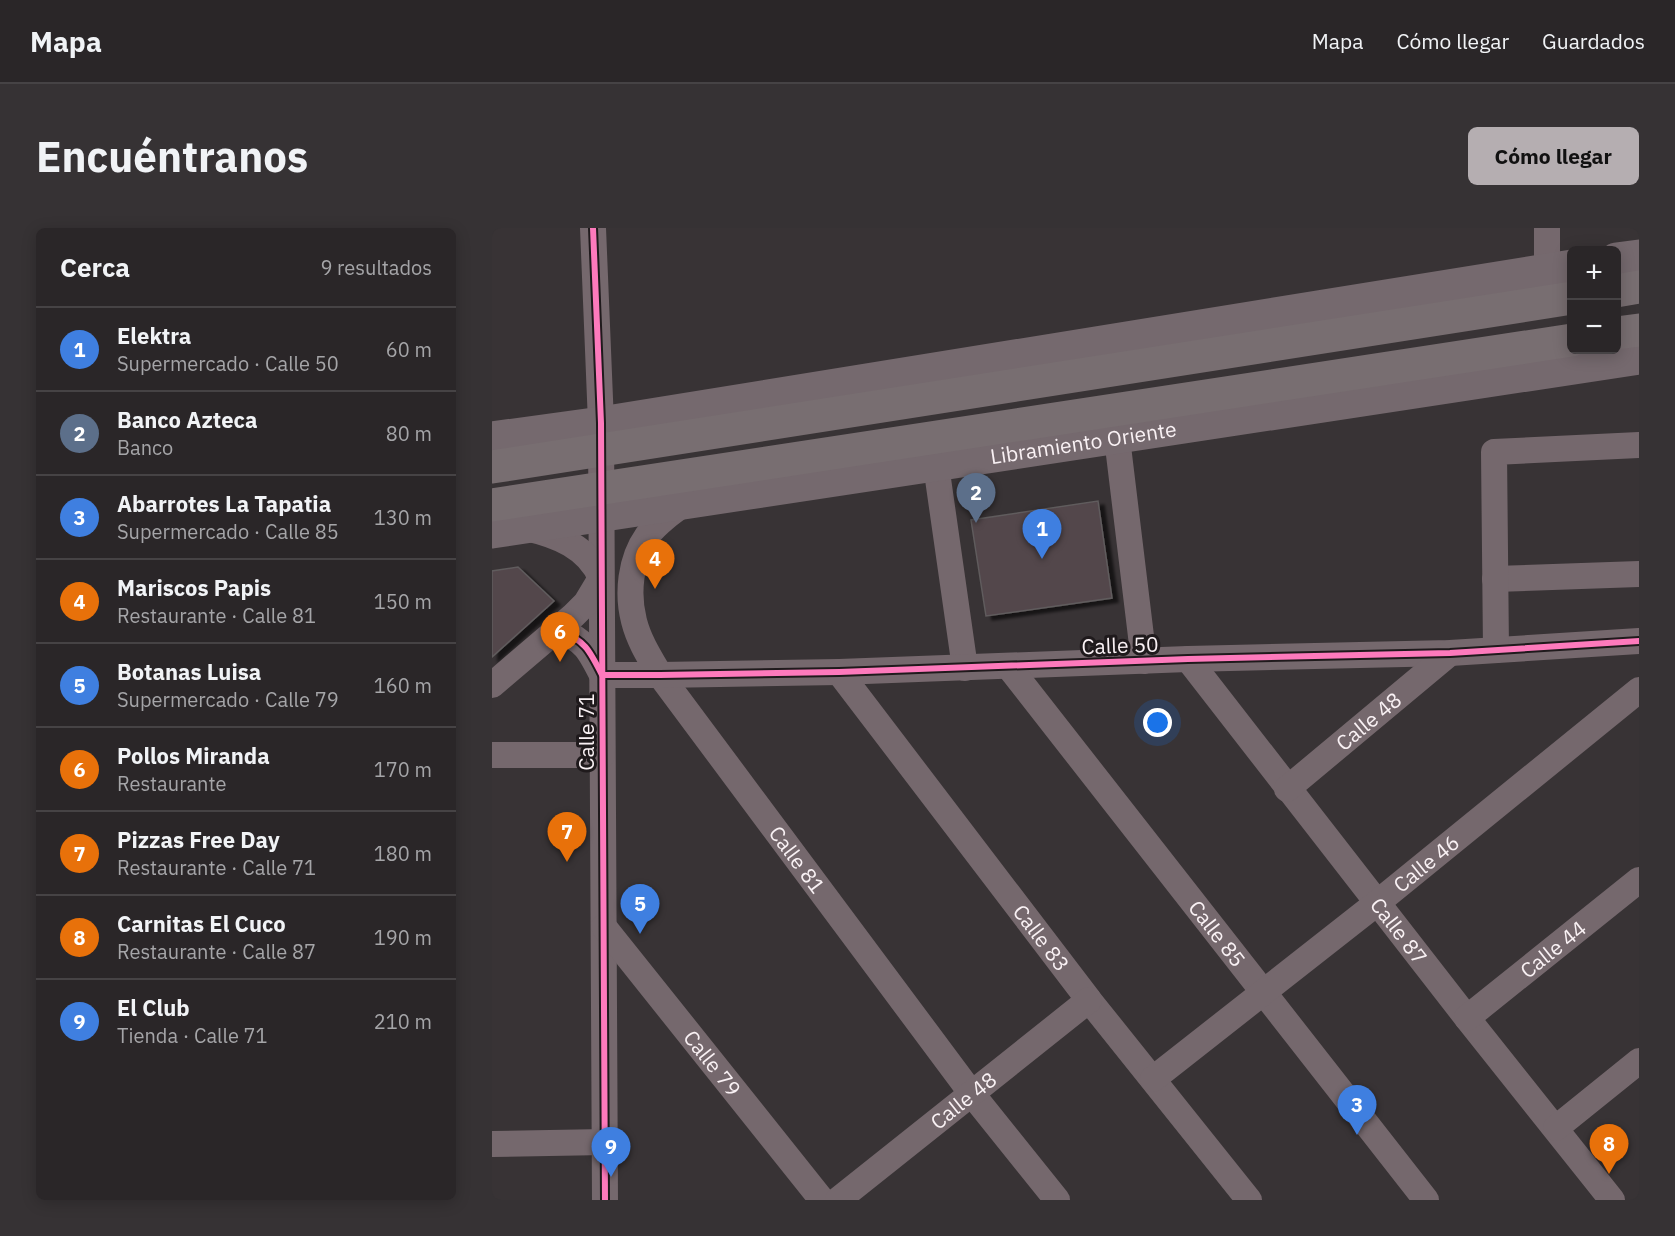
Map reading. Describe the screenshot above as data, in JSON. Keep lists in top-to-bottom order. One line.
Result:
{"streets":{"highway":["Libramiento Oriente"],"street":["Calle 50","Calle 48","Calle 71","Calle 81","Calle 46","Calle 87","Calle 85","Calle 83","Calle 44","Calle 79"]},"crossings":[["Libramiento Oriente","Calle 71"],["Libramiento Oriente","Calle 81"],["Calle 50","Calle 48"],["Calle 50","Calle 71"],["Calle 50","Calle 81"],["Calle 50","Calle 87"],["Calle 50","Calle 85"],["Calle 50","Calle 83"],["Calle 48","Calle 81"],["Calle 48","Calle 87"],["Calle 48","Calle 83"],["Calle 71","Calle 79"],["Calle 46","Calle 87"],["Calle 46","Calle 85"],["Calle 46","Calle 83"],["Calle 87","Calle 44"]],"page":{"header":"Mapa","nav":["Mapa","Cómo llegar","Guardados"],"buttons":"Cómo llegar","title":"Encuéntranos","heading":["Cerca","9 resultados"],"map_buttons":["+","−"],"list":[{"mark":"1","name":"Elektra","note":"Supermercado · Calle 50","value":"60 m"},{"mark":"2","name":"Banco Azteca","note":"Banco","value":"80 m"},{"mark":"3","name":"Abarrotes La Tapatia","note":"Supermercado · Calle 85","value":"130 m"},{"mark":"4","name":"Mariscos Papis","note":"Restaurante · Calle 81","value":"150 m"},{"mark":"5","name":"Botanas Luisa","note":"Supermercado · Calle 79","value":"160 m"},{"mark":"6","name":"Pollos Miranda","note":"Restaurante","value":"170 m"},{"mark":"7","name":"Pizzas Free Day","note":"Restaurante · Calle 71","value":"180 m"},{"mark":"8","name":"Carnitas El Cuco","note":"Restaurante · Calle 87","value":"190 m"},{"mark":"9","name":"El Club","note":"Tienda · Calle 71","value":"210 m"}],"pins":["2","1","4","6","7","5","3","8","9"]}}
